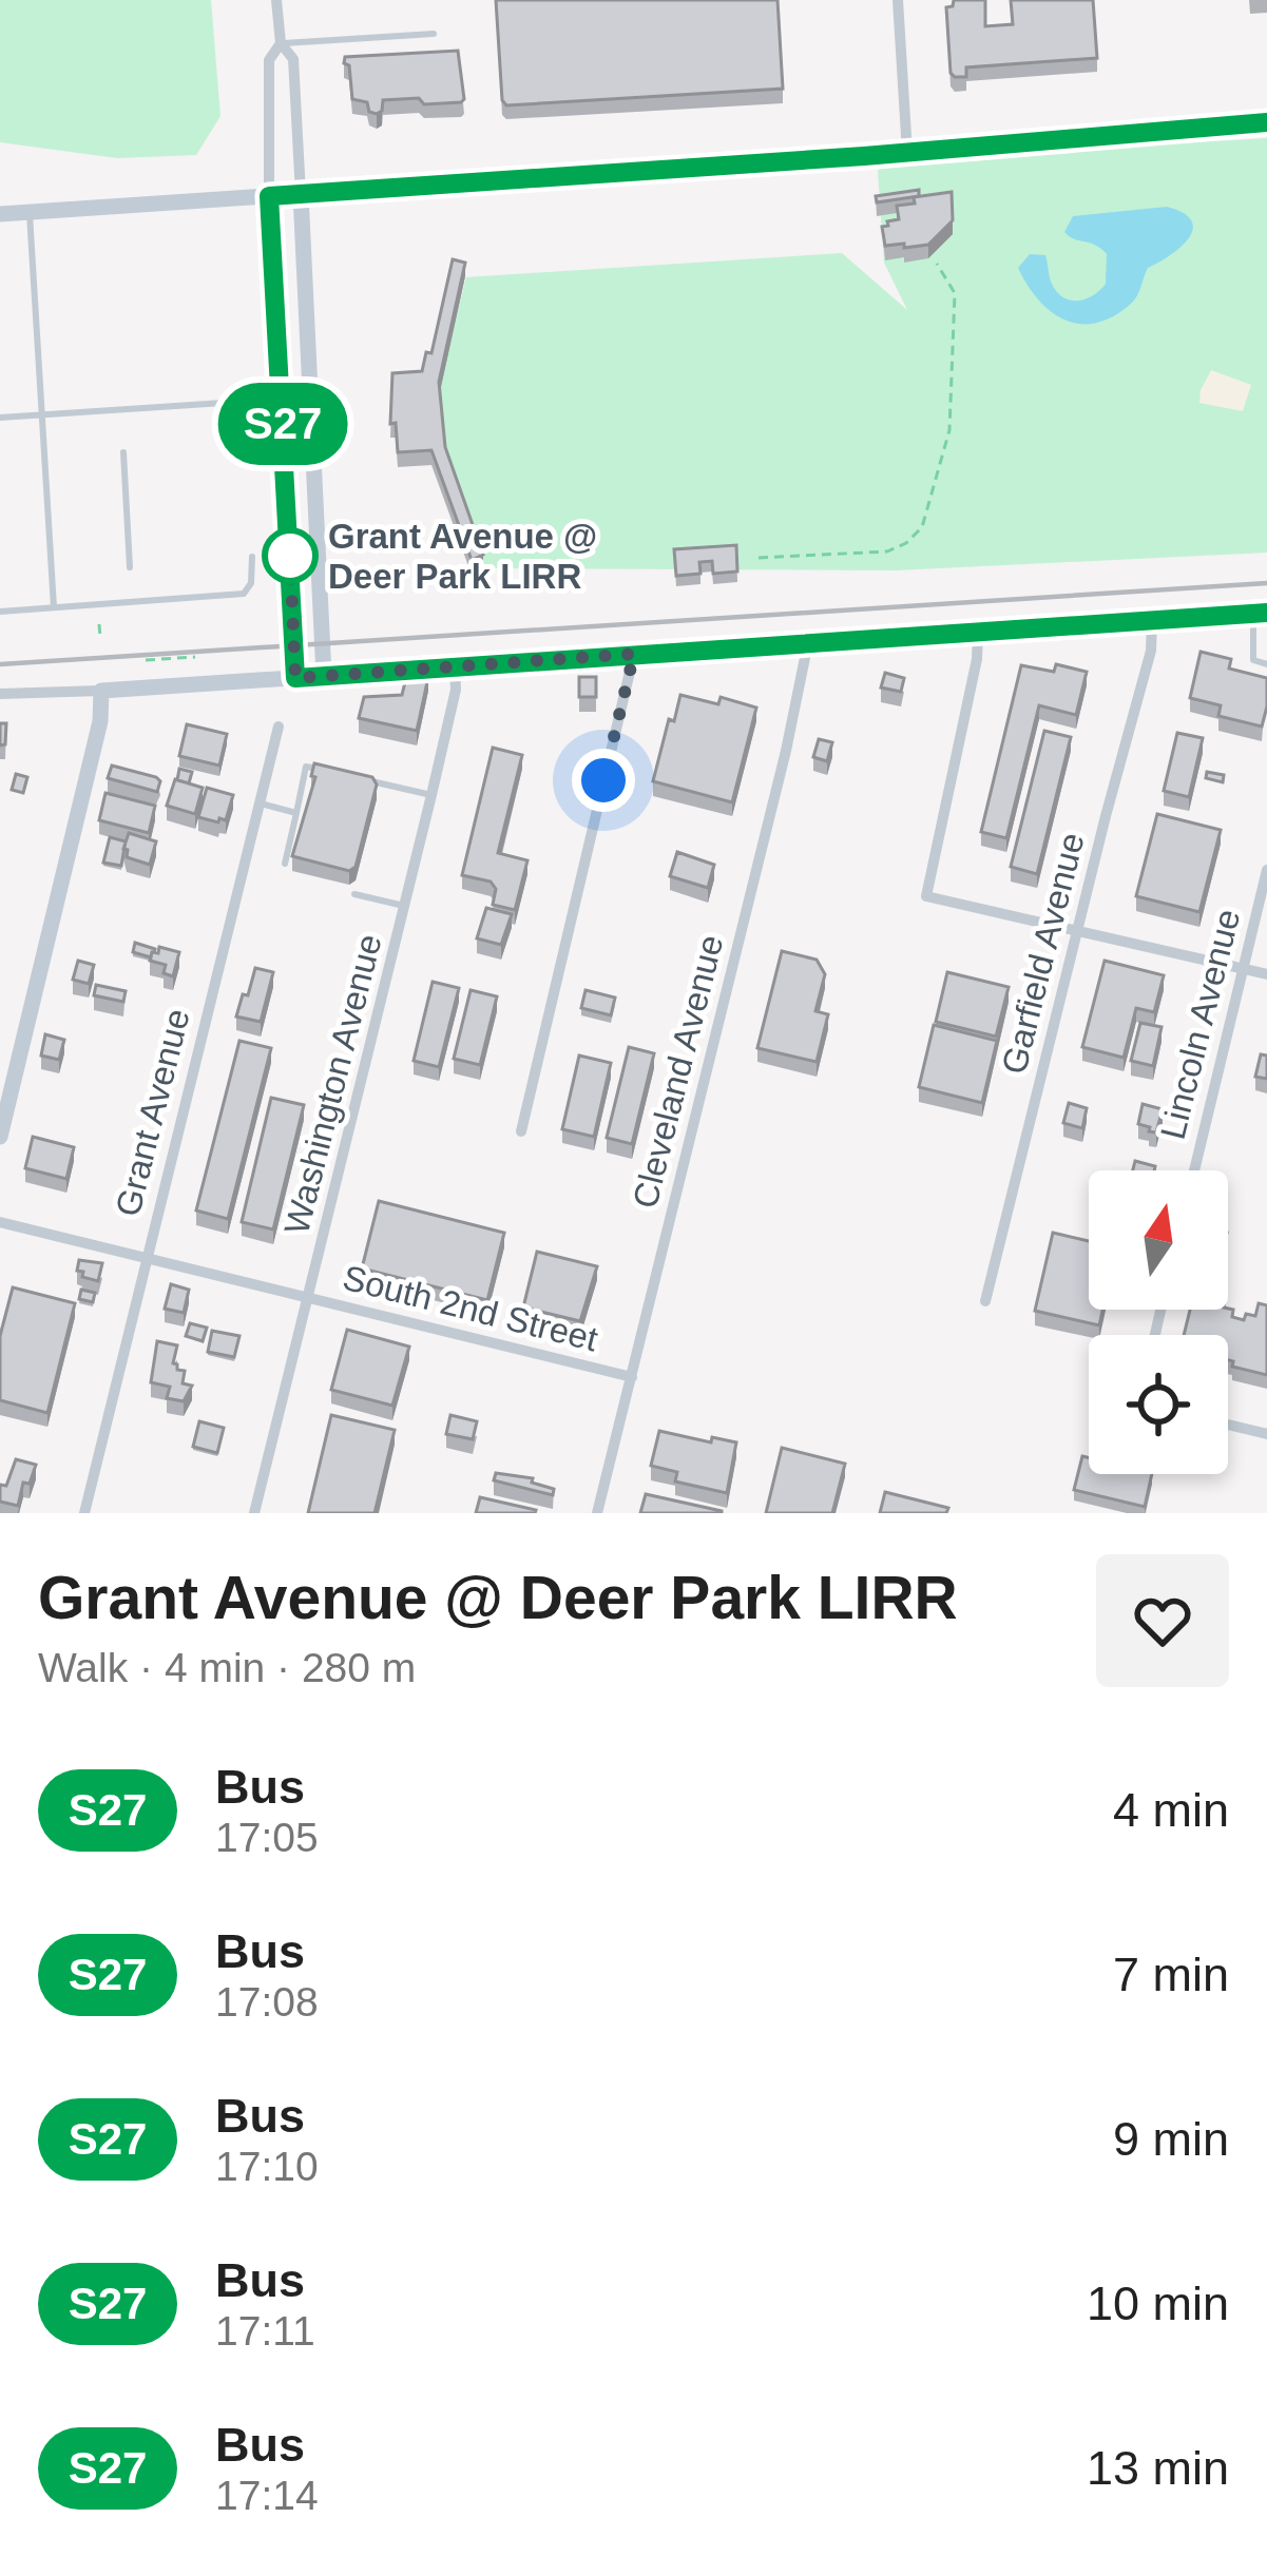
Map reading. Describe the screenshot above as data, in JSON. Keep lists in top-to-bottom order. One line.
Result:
{"streets":{"street":["Garfield Avenue","Lincoln Avenue","Cleveland Avenue","Washington Avenue","Grant Avenue","South 2nd Street"]},"crossings":[["Cleveland Avenue","South 2nd Street"],["Washington Avenue","South 2nd Street"],["Grant Avenue","South 2nd Street"]],"places":["Grant Avenue @ Deer Park LIRR"],"lines":["bus line S27"],"north":"top","page":{"on_map":"S27","heading":["Grant Avenue @ Deer Park LIRR","Walk · 4 min · 280 m"],"list":[{"mark":"S27","name":"Bus","note":"17:05","value":"4 min"},{"mark":"S27","name":"Bus","note":"17:08","value":"7 min"},{"mark":"S27","name":"Bus","note":"17:10","value":"9 min"},{"mark":"S27","name":"Bus","note":"17:11","value":"10 min"},{"mark":"S27","name":"Bus","note":"17:14","value":"13 min"}]}}
